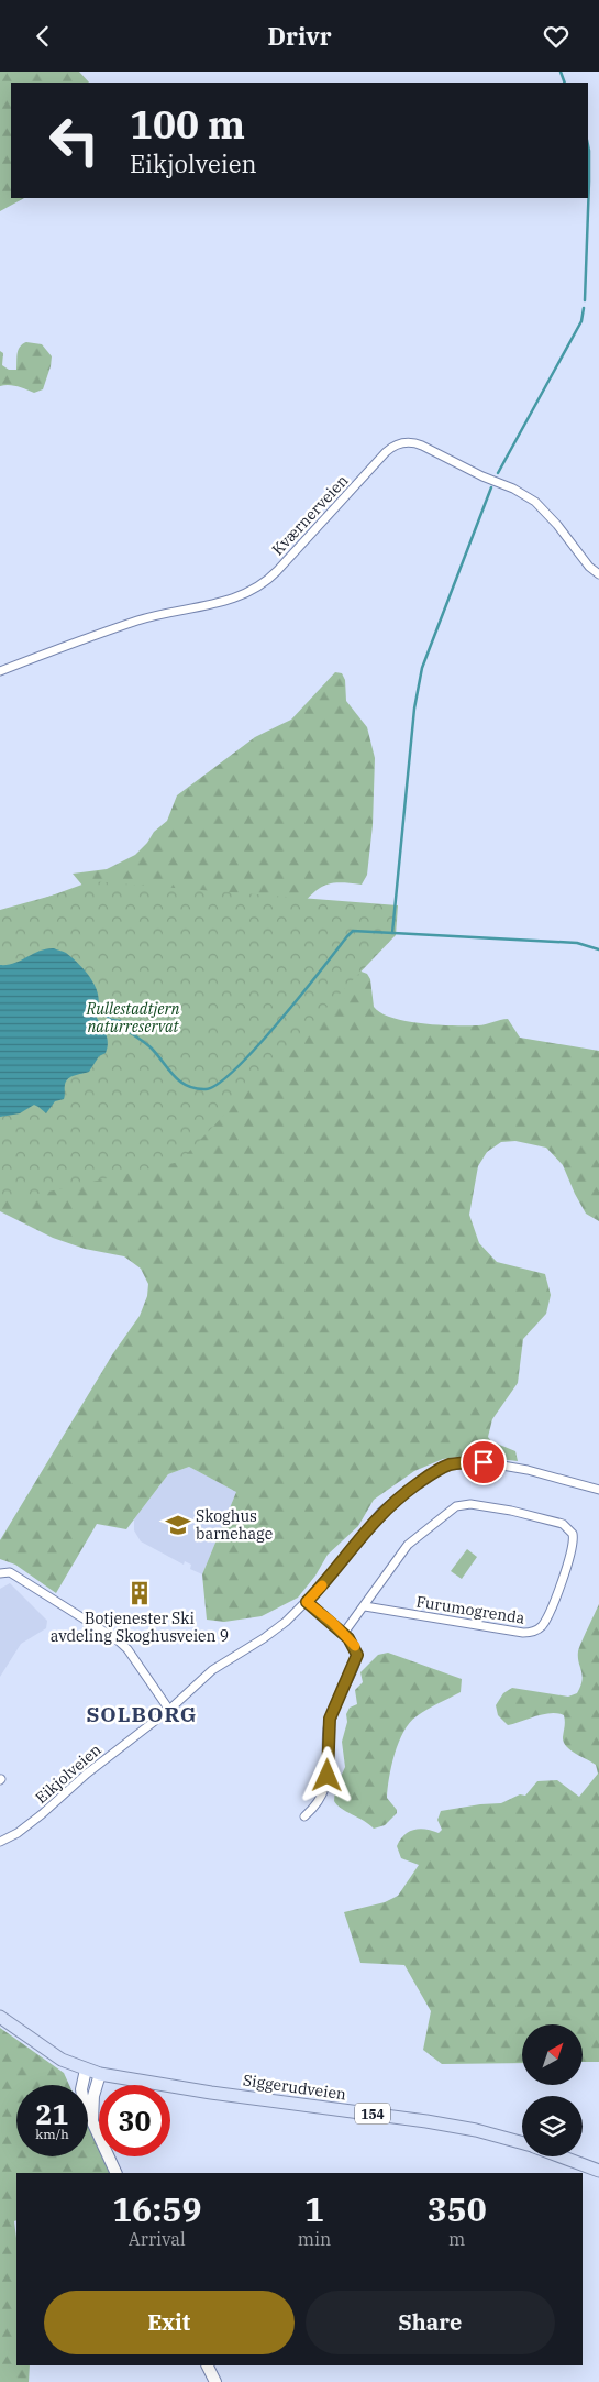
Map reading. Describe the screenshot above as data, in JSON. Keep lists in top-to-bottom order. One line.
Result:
{"streets":{"main road":["Siggerudveien","154"],"street":["Kværnerveien","Furumogrenda","Eikjolveien"]},"crossings":[["Siggerudveien","154"]],"districts":["SOLBORG"],"parks":["Rullestadtjern naturreservat"],"places":{"school or university":["Skoghus barnehage"],"building":["Botjenester Ski avdeling Skoghusveien 9"]},"north":"top right","page":{"header":"Drivr","turn":["100 m","Eikjolveien"],"speed":"21 km/h","limit":"30","eta":["16:59","Arrival","1","min","350","m"],"buttons":["Exit","Share"]}}
